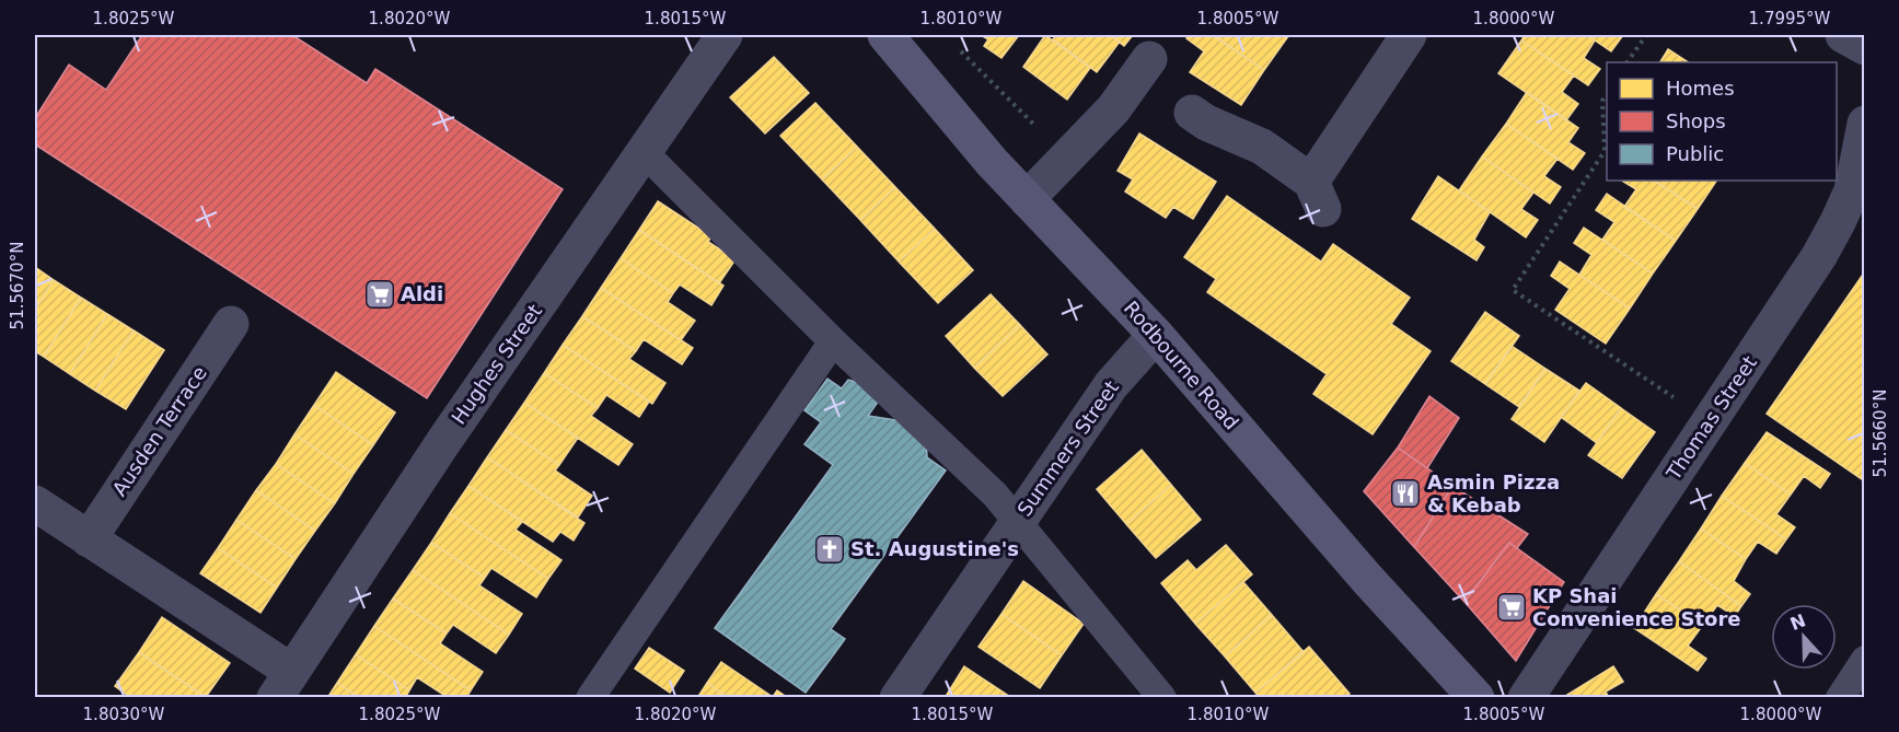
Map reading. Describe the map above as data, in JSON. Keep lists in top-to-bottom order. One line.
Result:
{"streets":{"street":["Hughes Street","Rodbourne Road","Thomas Street","Ausden Terrace","Summers Street"]},"crossings":[["Rodbourne Road","Summers Street"]],"places":{"supermarket":["Aldi","KP Shai Convenience Store"],"restaurant":["Asmin Pizza & Kebab"],"church":["St. Augustine's"]},"legend":["Homes","Shops","Public"],"north":"top","coordinates":["1.8025°W","1.8020°W","1.8015°W","1.8010°W","1.8005°W","1.8000°W","1.7995°W","51.5670°N","51.5660°N","1.8030°W"]}
